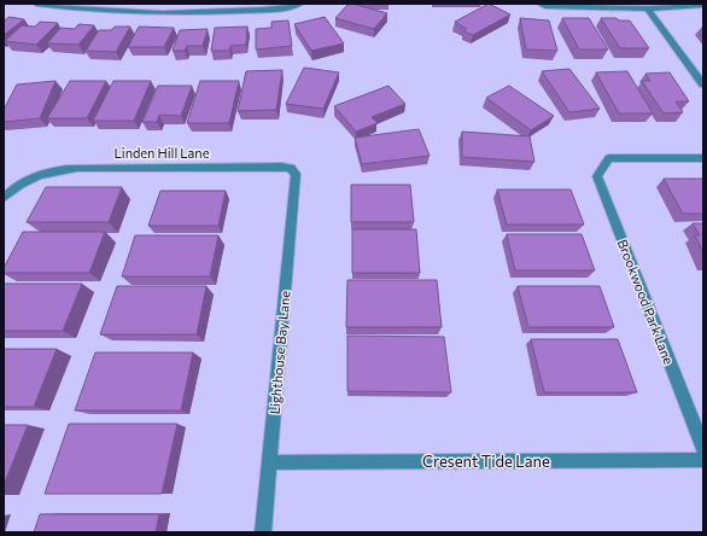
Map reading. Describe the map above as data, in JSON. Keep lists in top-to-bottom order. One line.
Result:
{"streets":{"street":["Linden Hill Lane","Brookwood Park Lane","Lighthouse Bay Lane","Cresent Tide Lane"]},"crossings":[["Linden Hill Lane","Lighthouse Bay Lane"],["Lighthouse Bay Lane","Cresent Tide Lane"]]}
